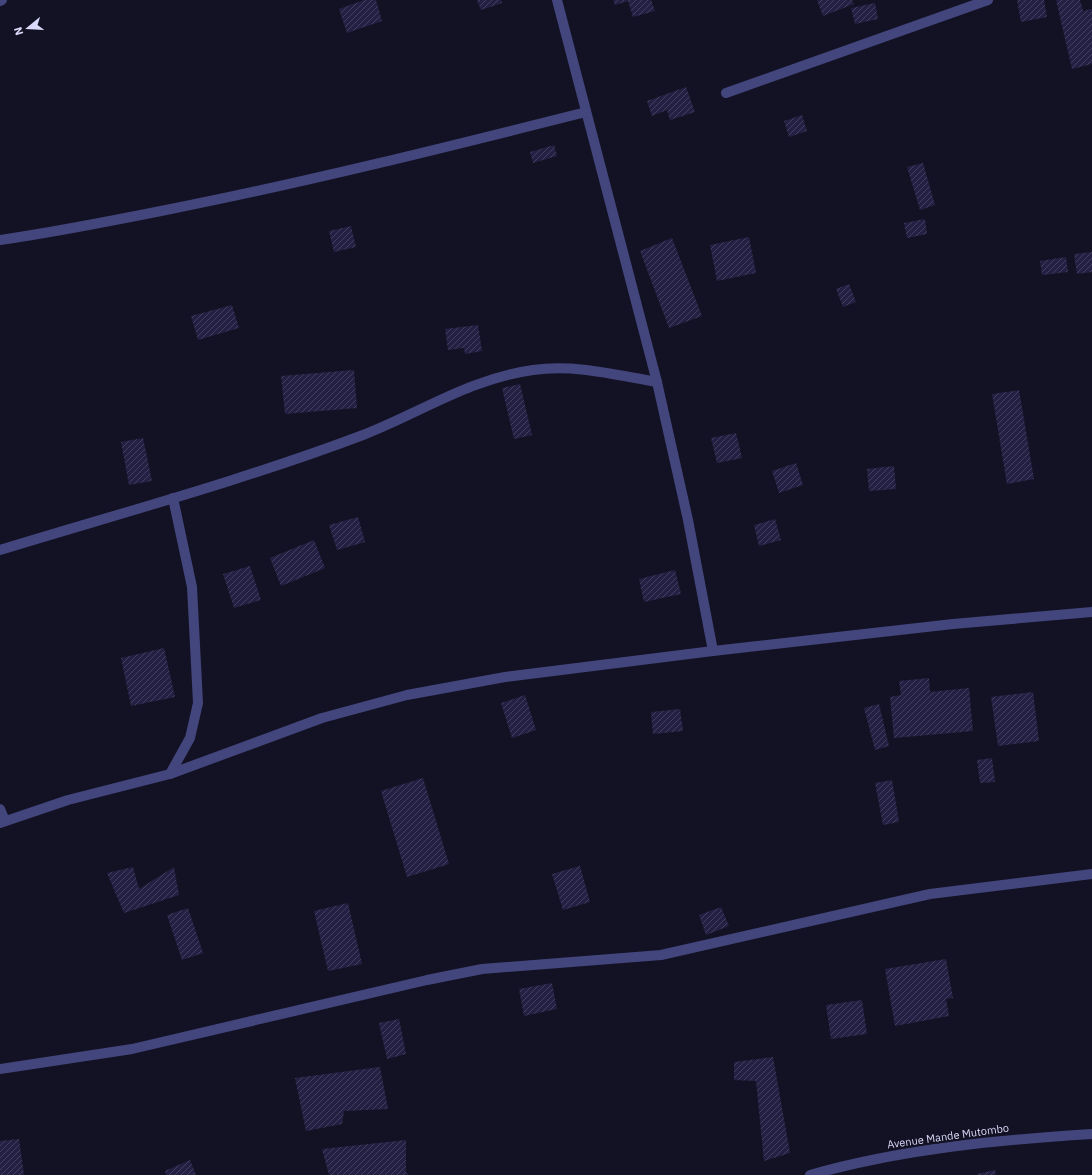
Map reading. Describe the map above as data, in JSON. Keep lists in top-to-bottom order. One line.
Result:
{"streets":{"street":["Avenue Mande Mutombo"]},"north":"left"}
